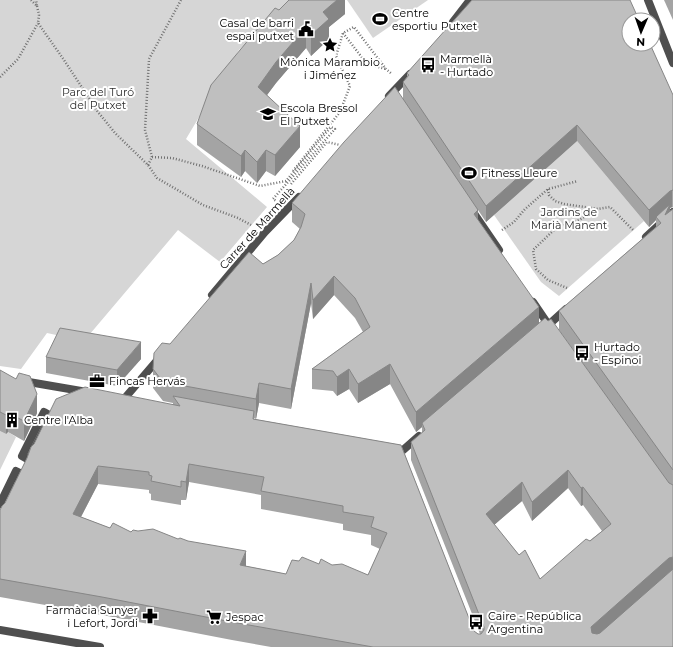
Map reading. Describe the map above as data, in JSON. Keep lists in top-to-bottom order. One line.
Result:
{"streets":{"street":["Carrer de Marmellà"]},"parks":["Parc del Turó del Putxet","Jardins de Marià Manent"],"places":{"sports":["Centre esportiu Putxet","Fitness Lleure"],"public building":["Casal de barri espai putxet"],"place":["Mònica Marambio i Jiménez"],"bus stop":["Marmellà - Hurtado","Hurtado - Espinoi","Caire - República Argentina"],"school or university":["Escola Bressol El Putxet"],"office":["Fincas Hervás"],"building":["Centre l'Alba"],"pharmacy":["Farmàcia Sunyer i Lefort, Jordi"],"supermarket":["Jespac"]},"north":"bottom"}
